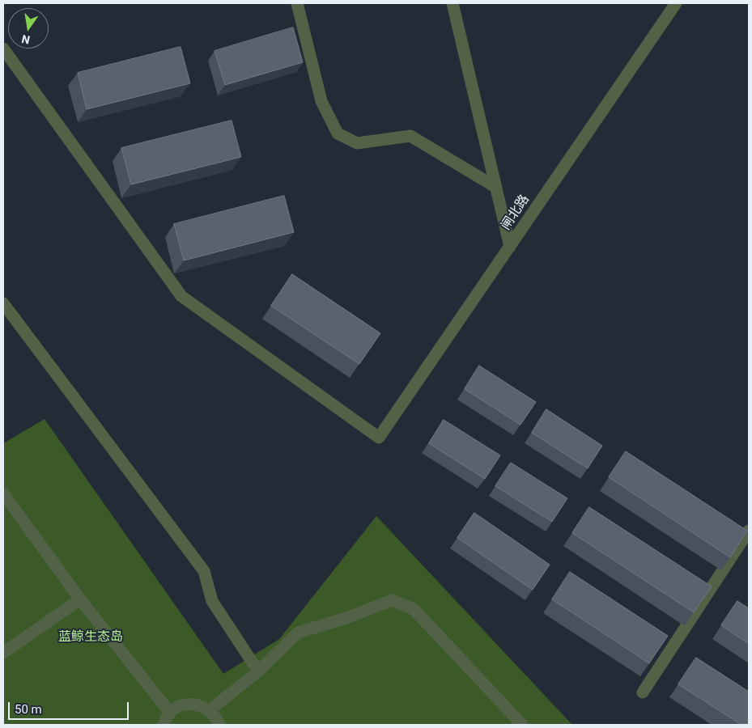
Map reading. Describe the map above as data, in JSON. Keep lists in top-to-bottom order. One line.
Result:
{"streets":{"street":["闸北路"]},"parks":["蓝鲸生态岛"],"scale_bar":"50 m","north":"bottom"}
